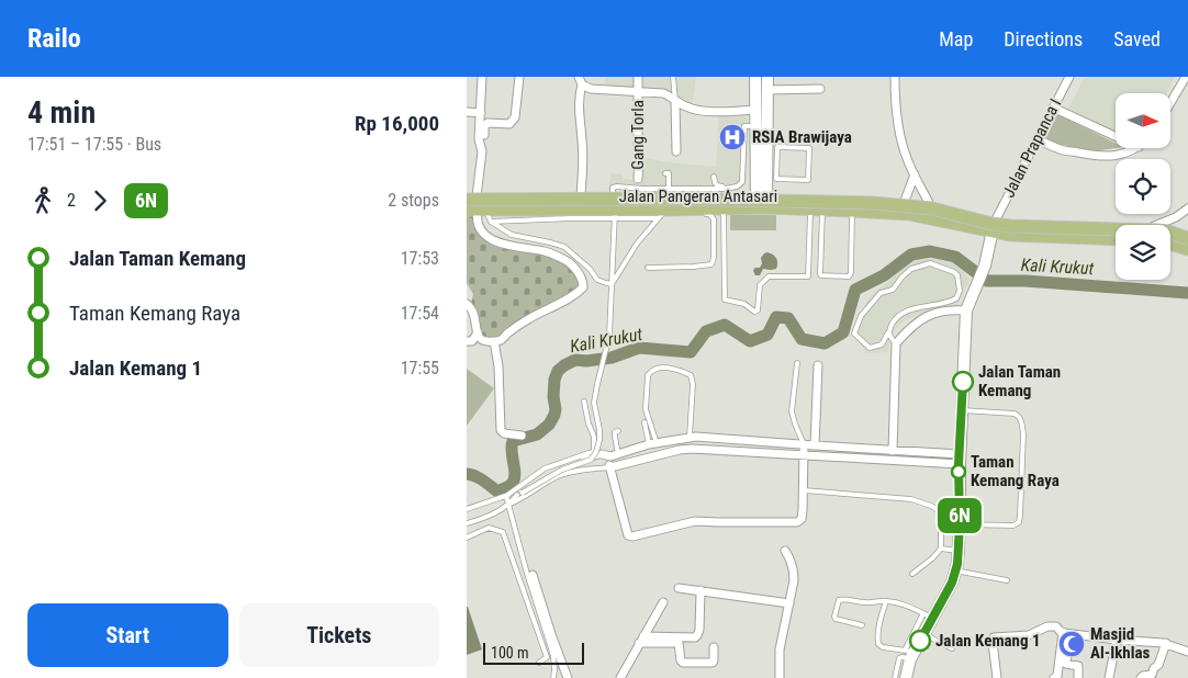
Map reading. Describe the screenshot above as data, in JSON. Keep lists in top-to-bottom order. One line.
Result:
{"streets":{"main road":["Jalan Pangeran Antasari"],"street":["Gang Torla","Jalan Prapanca I"]},"crossings":[["Jalan Prapanca I","Jalan Pangeran Antasari"]],"water":["Kali Krukut"],"places":{"hospital":["RSIA Brawijaya"],"other":["Jalan Taman Kemang","Taman Kemang Raya","Jalan Kemang 1"],"mosque":["Masjid Al-Ikhlas"]},"lines":["bus line 6N"],"scale_bar":"100 m","north":"right","page":{"header":"Railo","nav":["Map","Directions","Saved"],"heading":["4 min","17:51 – 17:55 · Bus","Rp 16,000"],"on_map":"6N","legs":["2","6N","2 stops"],"list":[{"name":"Jalan Taman Kemang","value":"17:53"},{"name":"Taman Kemang Raya","value":"17:54"},{"name":"Jalan Kemang 1","value":"17:55"}],"buttons":["Start","Tickets"],"scale":"100 m"}}
